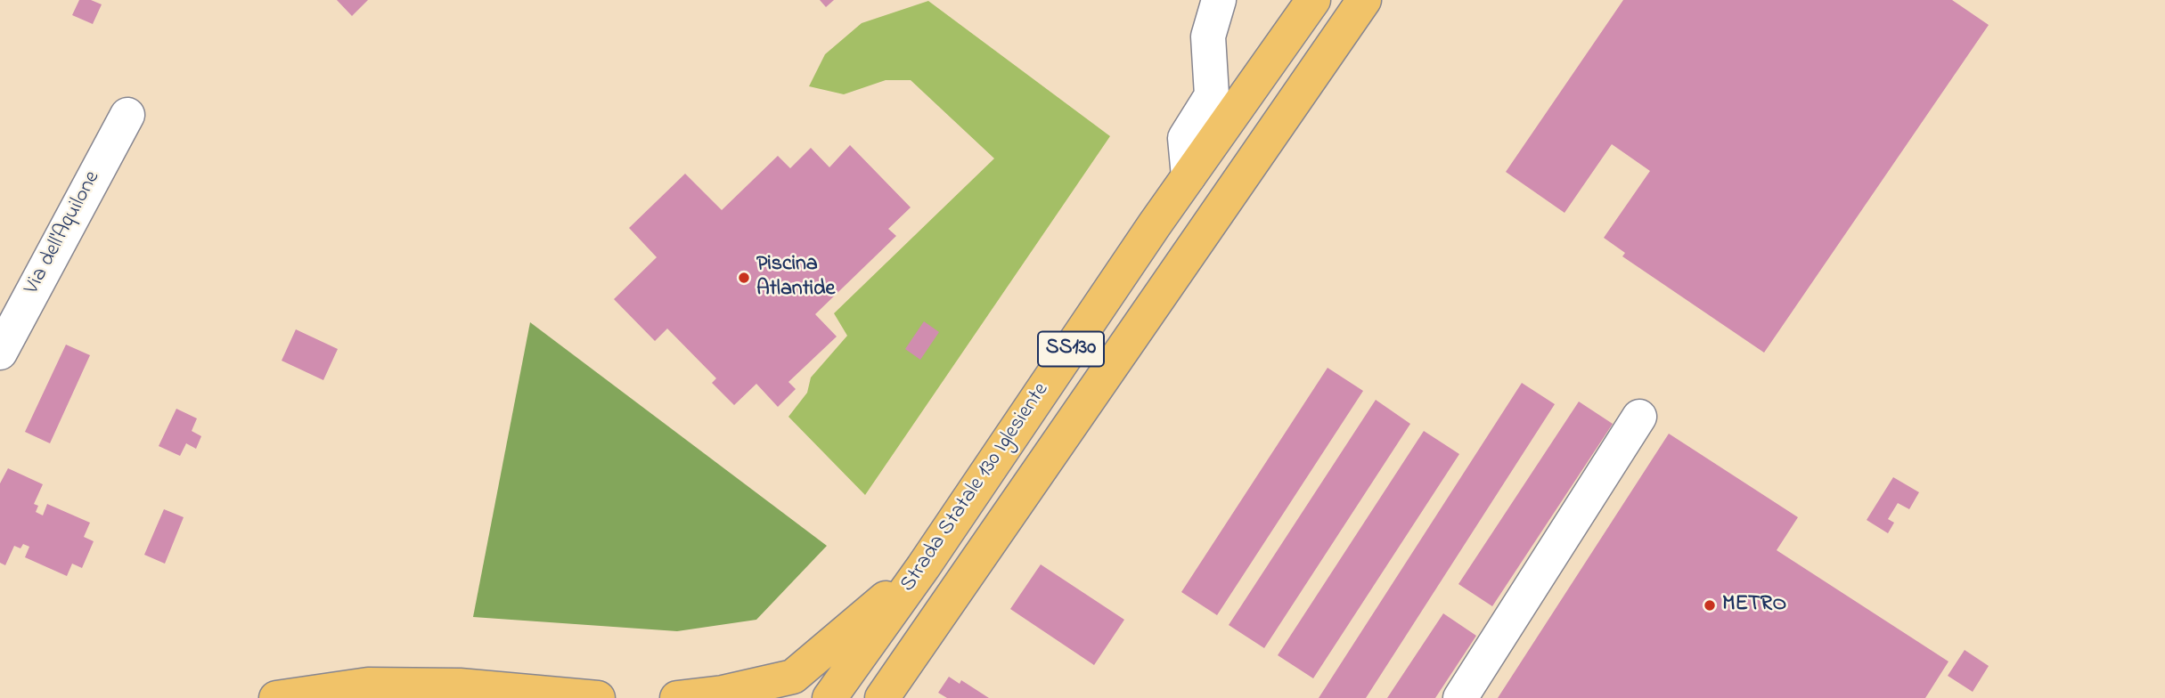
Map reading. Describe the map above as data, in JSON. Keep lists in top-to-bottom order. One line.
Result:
{"streets":{"highway":["SS130","Strada Statale 130 Iglesiente"],"street":["Via dell'Aquilone"]},"places":["Piscina Atlantide","METRO"]}
